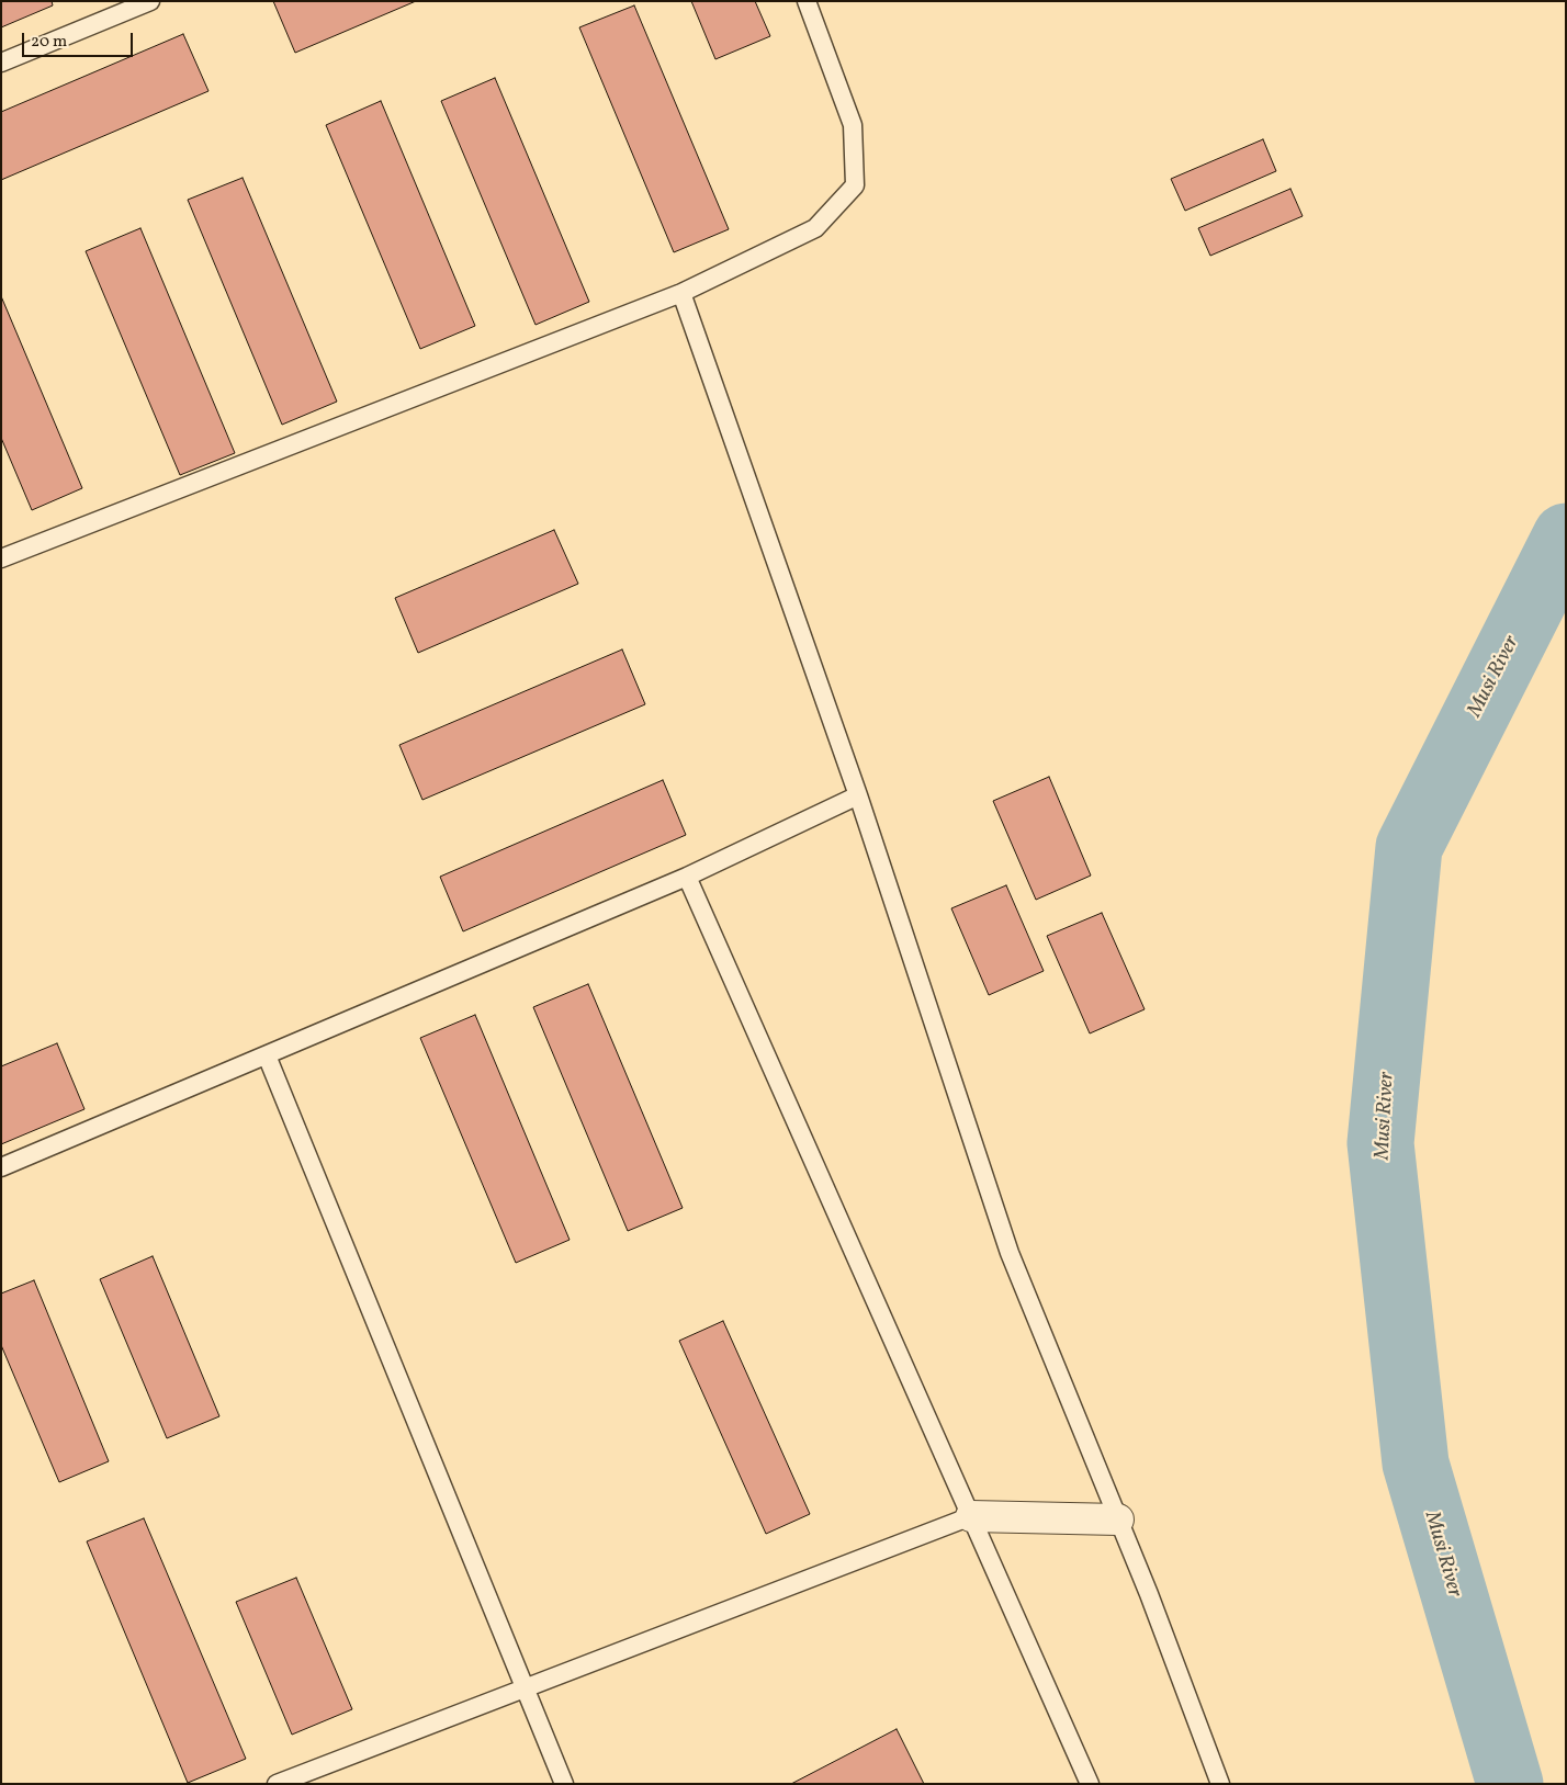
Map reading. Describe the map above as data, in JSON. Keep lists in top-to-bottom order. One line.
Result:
{"water":["Musi River"],"scale_bar":"20 m"}
